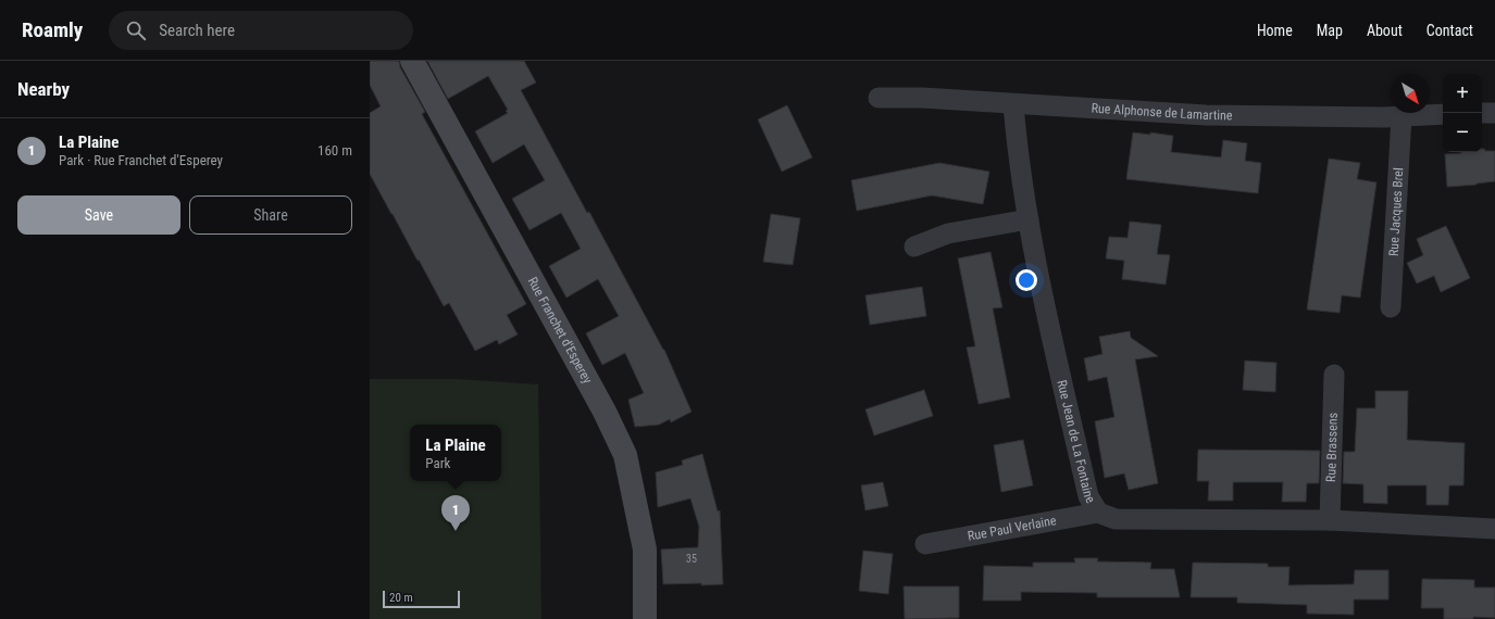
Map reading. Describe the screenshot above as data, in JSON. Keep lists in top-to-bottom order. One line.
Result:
{"streets":{"street":["Rue Alphonse de Lamartine","Rue Jacques Brel","Rue Franchet d'Esperey","Rue Jean de La Fontaine","Rue Brassens","Rue Paul Verlaine"]},"crossings":[["Rue Alphonse de Lamartine","Rue Jacques Brel"],["Rue Alphonse de Lamartine","Rue Jean de La Fontaine"],["Rue Jean de La Fontaine","Rue Brassens"],["Rue Jean de La Fontaine","Rue Paul Verlaine"]],"house_numbers":["35"],"scale_bar":"20 m","north":"bottom right","page":{"header":"Roamly","search":"Search here","nav":["Home","Map","About","Contact"],"heading":"Nearby","map_buttons":["+","−"],"list":[{"mark":"1","name":"La Plaine","note":"Park · Rue Franchet d'Esperey","value":"160 m"}],"buttons":["Save","Share"],"popup":["La Plaine","Park"],"pins":"1","scale":"20 m"}}
